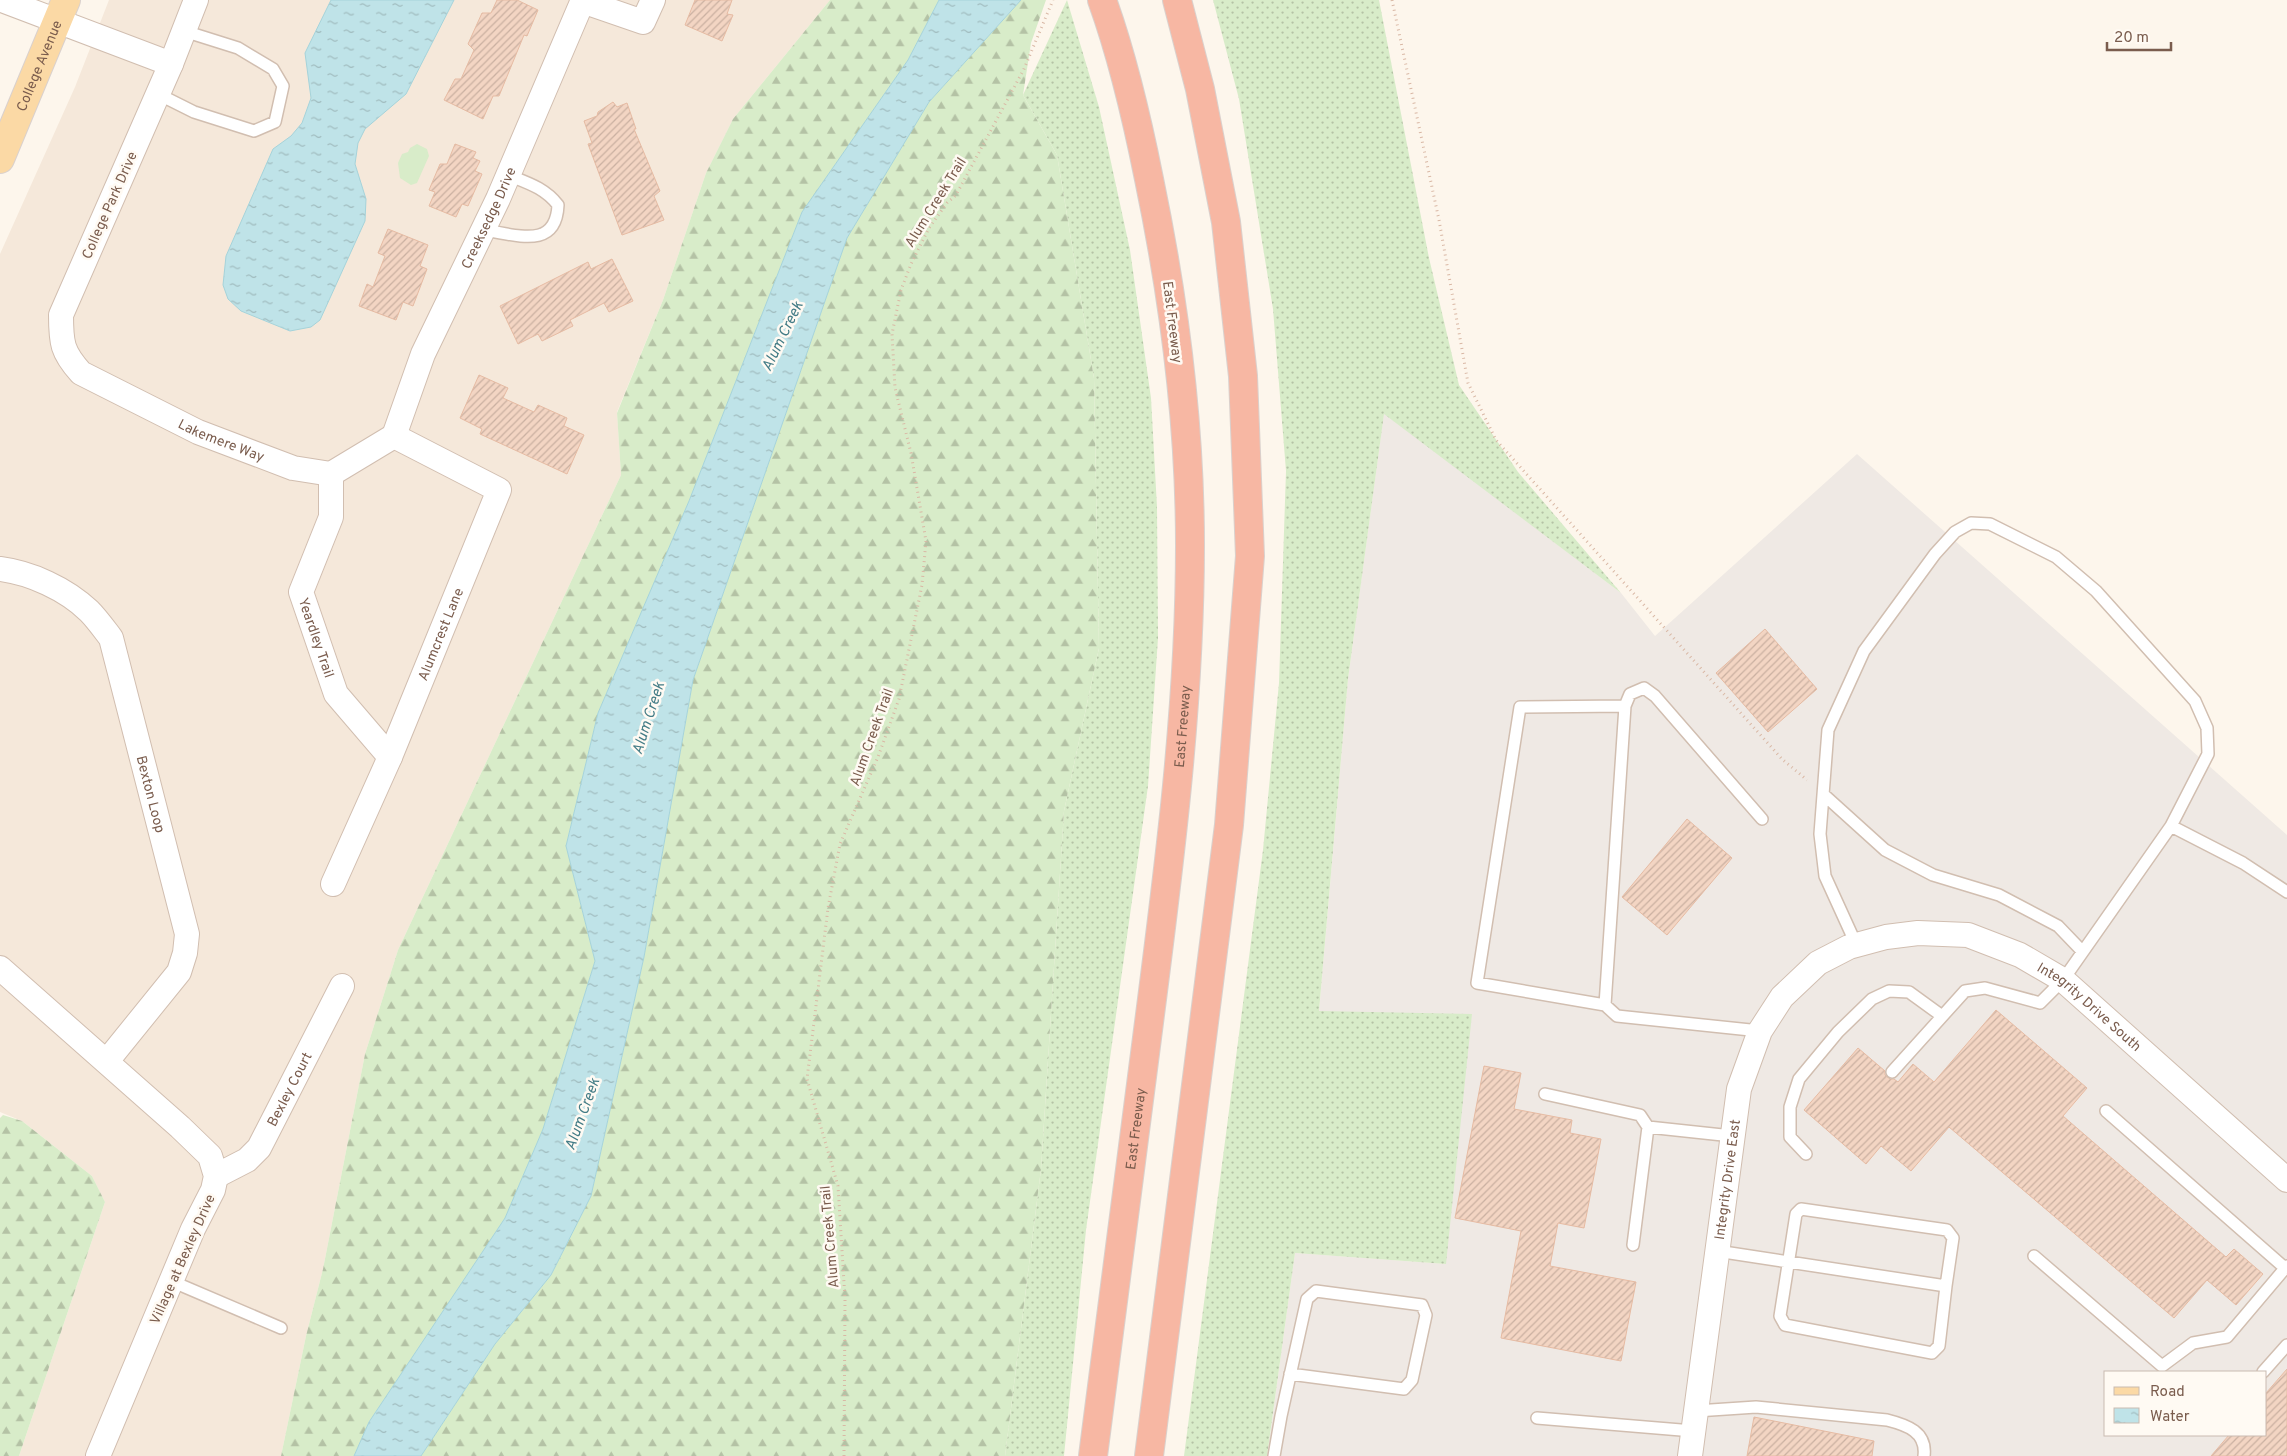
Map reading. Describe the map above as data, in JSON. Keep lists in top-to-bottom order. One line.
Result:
{"streets":{"highway":["East Freeway"],"main road":["College Avenue"],"street":["College Park Drive","Creeksedge Drive","Lakemere Way","Alumcrest Lane","Yeardley Trail","Bexton Loop","Integrity Drive South","Bexley Court","Integrity Drive East","Village at Bexley Drive"],"path":["Alum Creek Trail"]},"crossings":[["College Park Drive","Lakemere Way"],["Creeksedge Drive","Alumcrest Lane"],["Lakemere Way","Yeardley Trail"],["Alumcrest Lane","Yeardley Trail"],["Bexton Loop","Village at Bexley Drive"],["Integrity Drive South","Integrity Drive East"],["Bexley Court","Village at Bexley Drive"]],"water":["Alum Creek"],"legend":["Road","Water"],"scale_bar":"20 m"}
